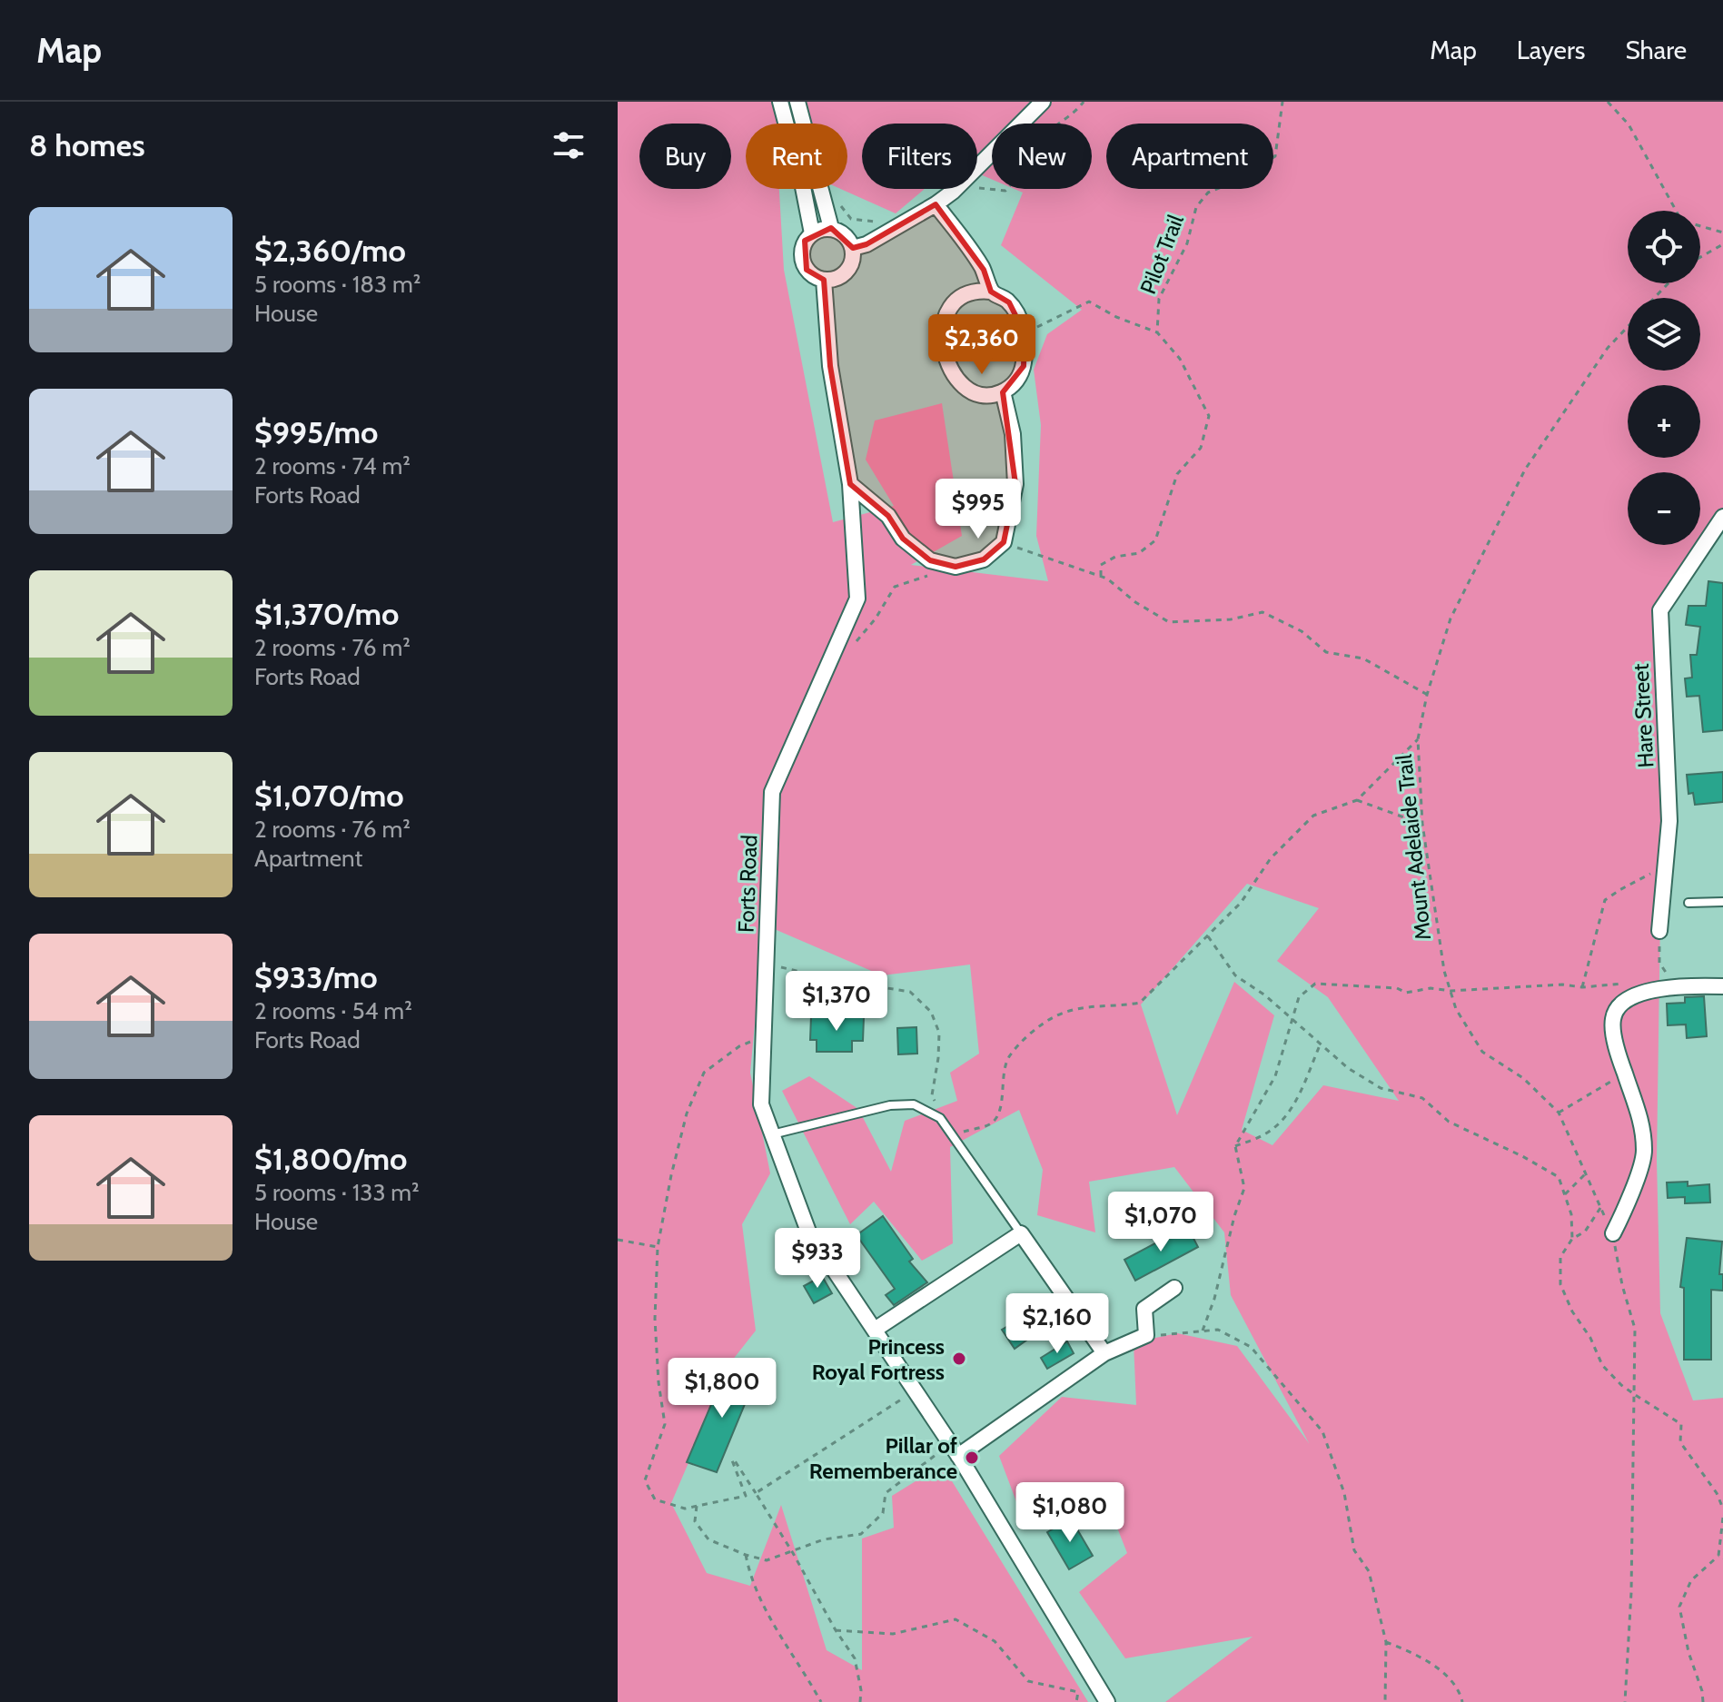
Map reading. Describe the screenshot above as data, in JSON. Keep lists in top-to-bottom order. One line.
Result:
{"streets":{"street":["Hare Street","Forts Road"],"path":["Pilot Trail","Mount Adelaide Trail"]},"places":["Princess Royal Fortress","Pillar of Rememberance"],"page":{"header":"Map","nav":["Map","Layers","Share"],"heading":"8 homes","chip":["Buy","Rent","Filters","New","Apartment"],"list":[{"name":"$2,360/mo","note":"5 rooms · 183 m² · House"},{"name":"$995/mo","note":"2 rooms · 74 m² · Forts Road"},{"name":"$1,370/mo","note":"2 rooms · 76 m² · Forts Road"},{"name":"$1,070/mo","note":"2 rooms · 76 m² · Apartment"},{"name":"$933/mo","note":"2 rooms · 54 m² · Forts Road"},{"name":"$1,800/mo","note":"5 rooms · 133 m² · House"}],"map_buttons":["+","−"],"price":["$2,360","$995","$1,370","$1,070","$933","$2,160","$1,800","$1,080"]}}
